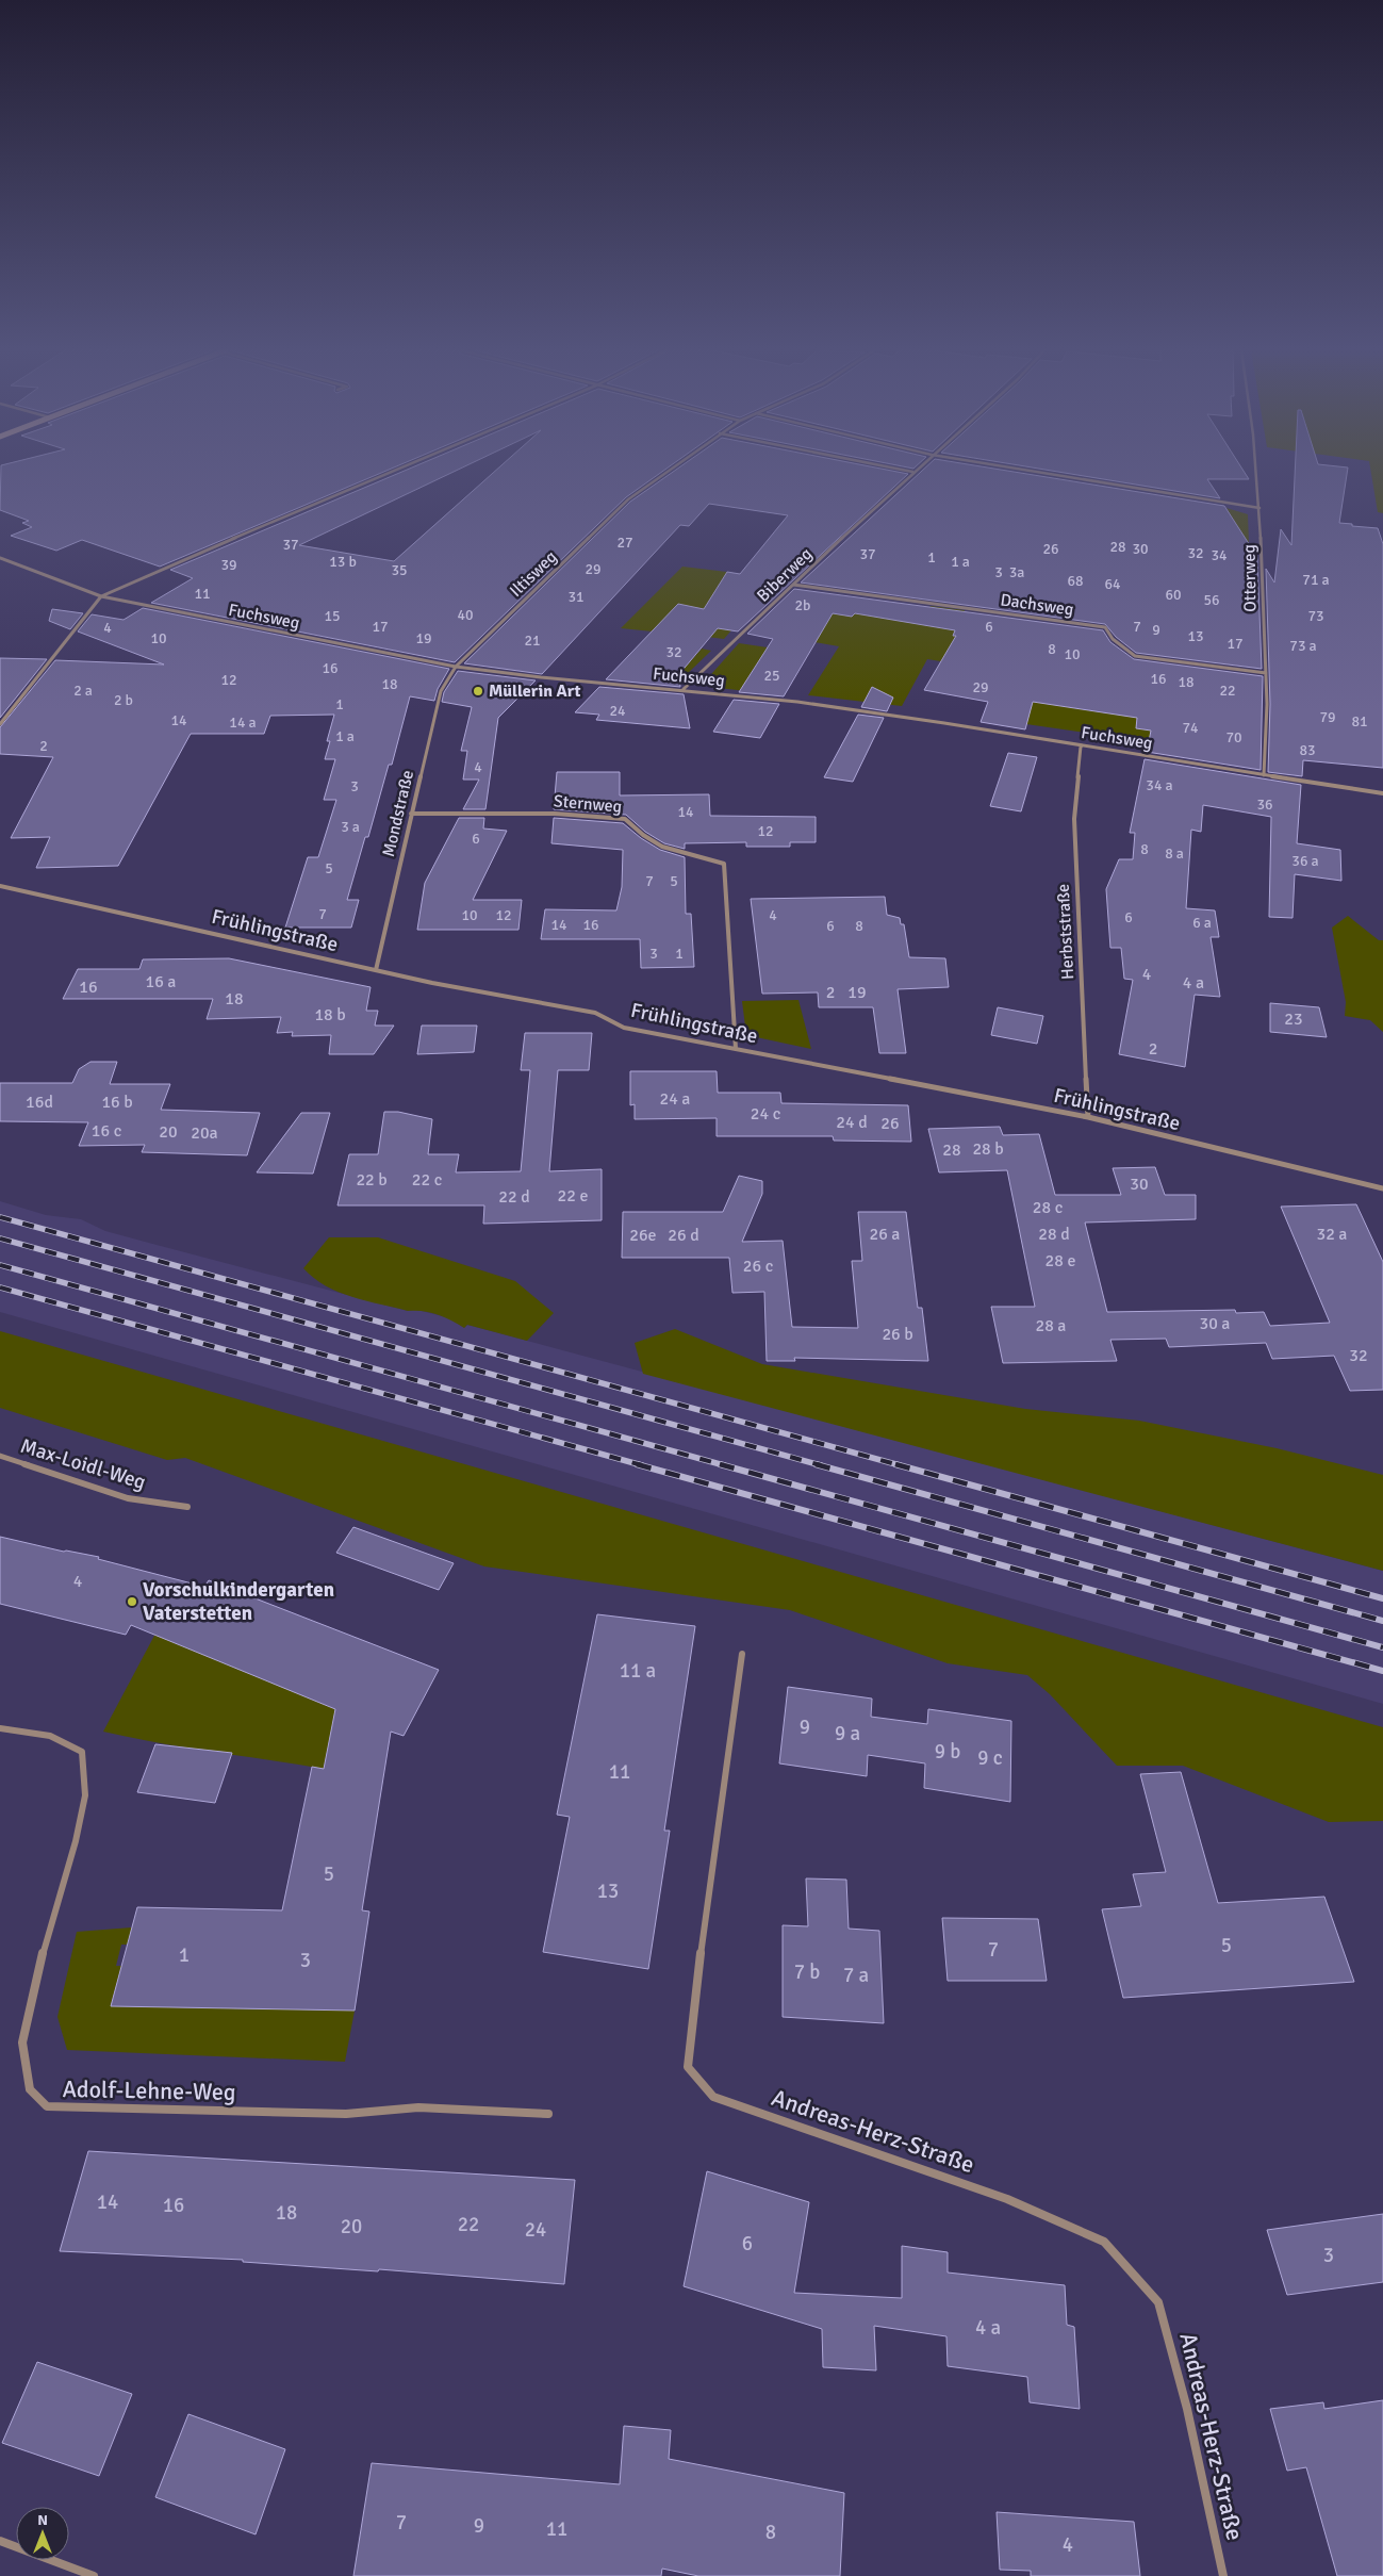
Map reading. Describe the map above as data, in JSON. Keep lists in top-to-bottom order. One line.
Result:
{"streets":{"street":["Iltisweg","Biberweg","Otterweg","Dachsweg","Fuchsweg","Sternweg","Mondstraße","Frühlingstraße","Herbststraße","Max-Loidl-Weg","Adolf-Lehne-Weg","Andreas-Herz-Straße"]},"crossings":[["Iltisweg","Fuchsweg"],["Iltisweg","Mondstraße"],["Biberweg","Dachsweg"],["Biberweg","Fuchsweg"],["Otterweg","Dachsweg"],["Otterweg","Fuchsweg"],["Fuchsweg","Mondstraße"],["Fuchsweg","Herbststraße"],["Sternweg","Mondstraße"],["Sternweg","Frühlingstraße"],["Mondstraße","Frühlingstraße"],["Frühlingstraße","Herbststraße"]],"places":["Müllerin Art","Vorschulkindergarten Vaterstetten"],"house_numbers":["27","37","28","26","30","32","37","34","1","13 b","1 a","39","29","35","3","3a","71 a","68","64","11","60","31","56","2b","40","15","73","17","6","7","4","9","13","10","19","21","17","73 a","8","32","10","16","25","16","12","18","18","29","2 a","22","2 b","1","24","79","14","81","14 a","74","1 a","70","2","83","4","34 a","3","36","14","3 a","12","6","8","8 a","36 a","5","7","5","7","10","12","4","6","6 a","14","16","6","8","3","1","4","16 a","4 a","16","2","19","18","18 b","23","2","24 a","16d","16 b","24 c","24 d","26","16 c","20","20a","28 b","28","22 b","22 c","30","22 e","22 d","28 c","26 a","28 d","32 a","26e","26 d","28 e","26 c","30 a","28 a","26 b","32","4","11 a","9","9 a","9 b","9 c","11","5","13","5","7","1","3","7 b","7 a","14","16","18","22","20","24","6","3","4 a","7","9","11","8","4"],"north":"top"}
